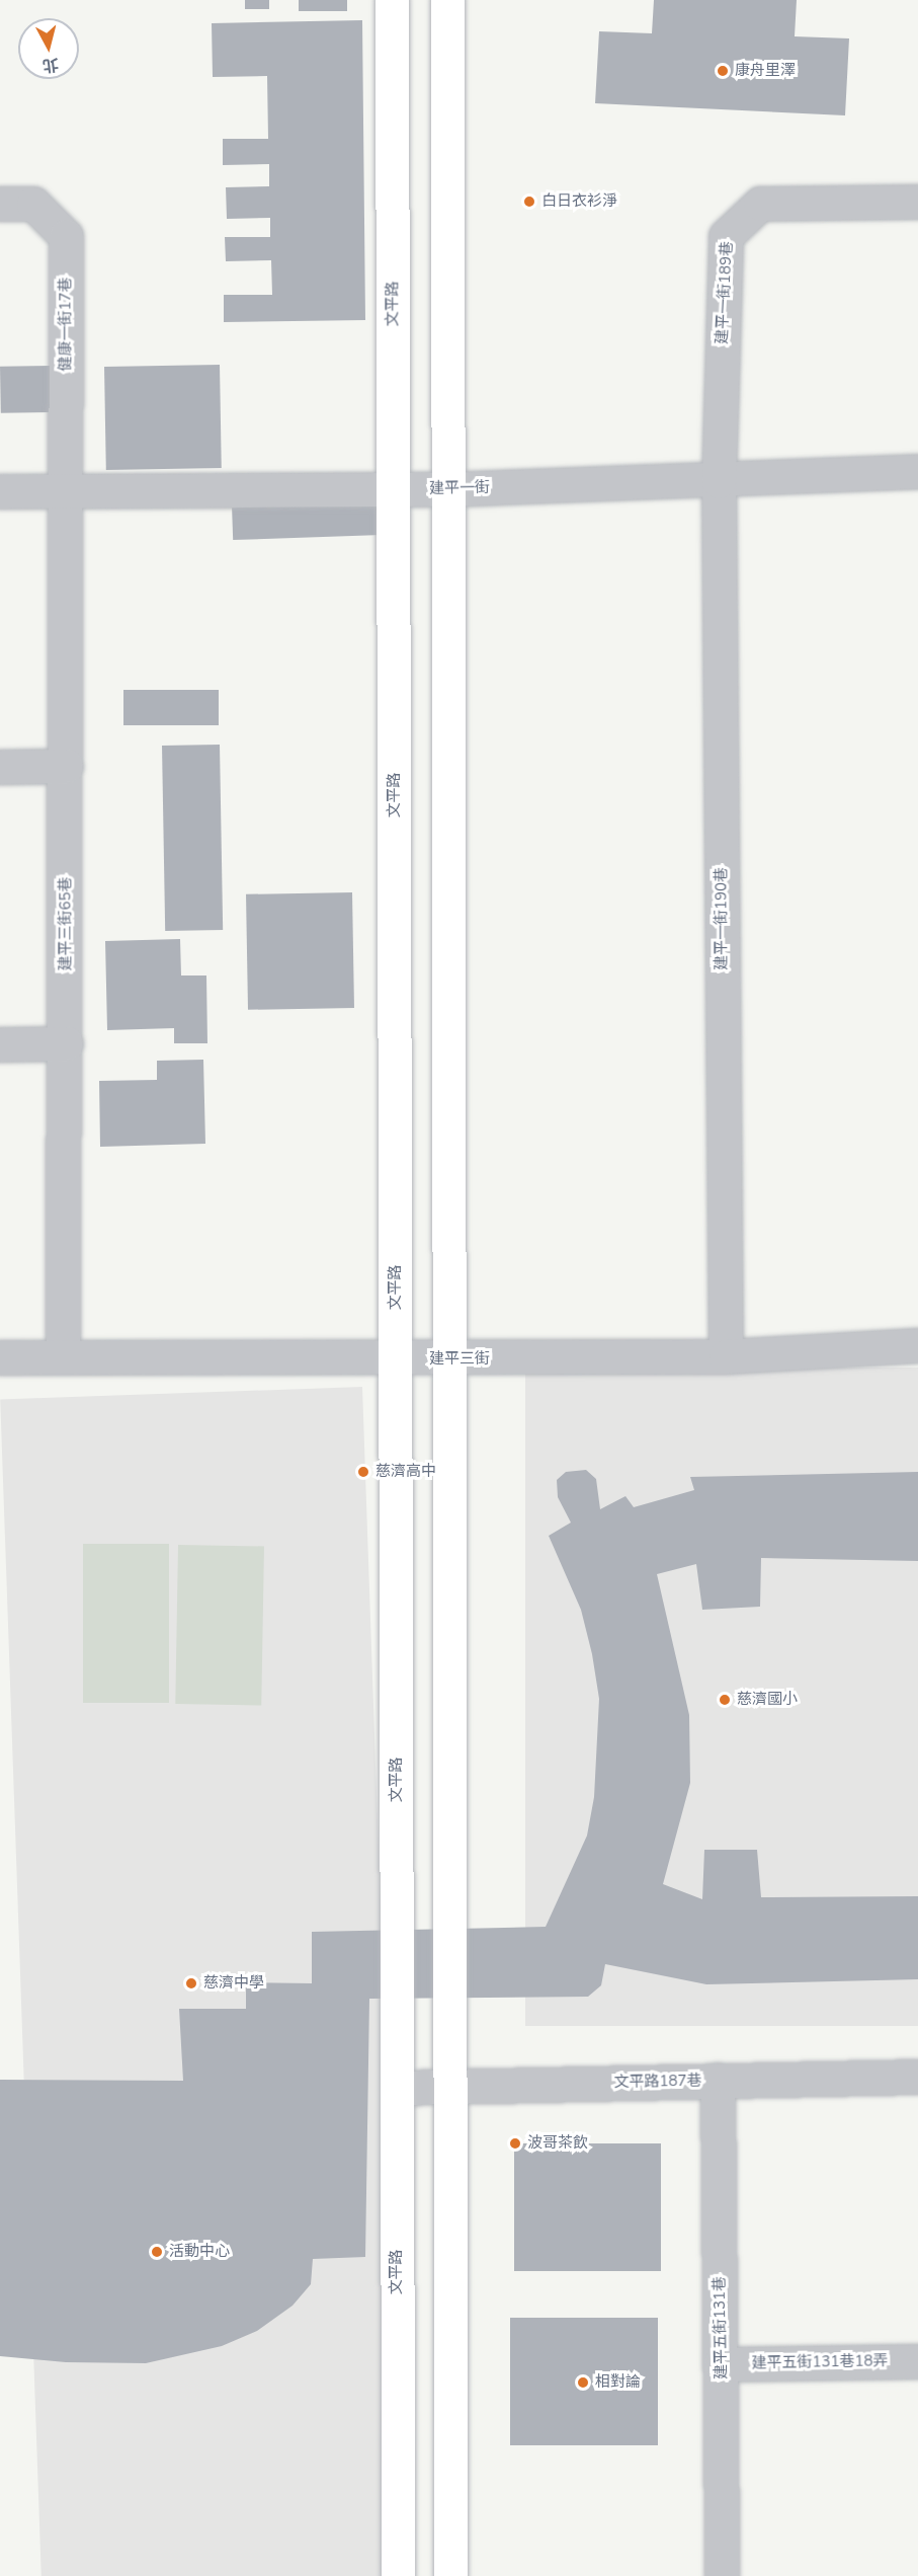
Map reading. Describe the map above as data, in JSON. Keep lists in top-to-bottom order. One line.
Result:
{"streets":{"street":["建平一街189巷","文平路","健康一街17巷","建平一街","建平一街190巷","建平三街65巷","建平三街","文平路187巷","建平五街131巷","建平五街131巷18弄"]},"crossings":[["建平一街189巷","建平一街"],["建平一街189巷","建平一街190巷"],["文平路","建平一街"],["文平路","建平三街"],["文平路","文平路187巷"],["健康一街17巷","建平一街"],["健康一街17巷","建平三街65巷"],["建平一街","建平一街190巷"],["建平一街","建平三街65巷"],["建平一街190巷","建平三街"],["建平三街65巷","建平三街"],["文平路187巷","建平五街131巷"],["建平五街131巷","建平五街131巷18弄"]],"places":["康舟里澤","白日衣衫淨","慈濟高中","慈濟國小","慈濟中學","波哥茶飲","活動中心","相對論"],"north":"bottom"}
